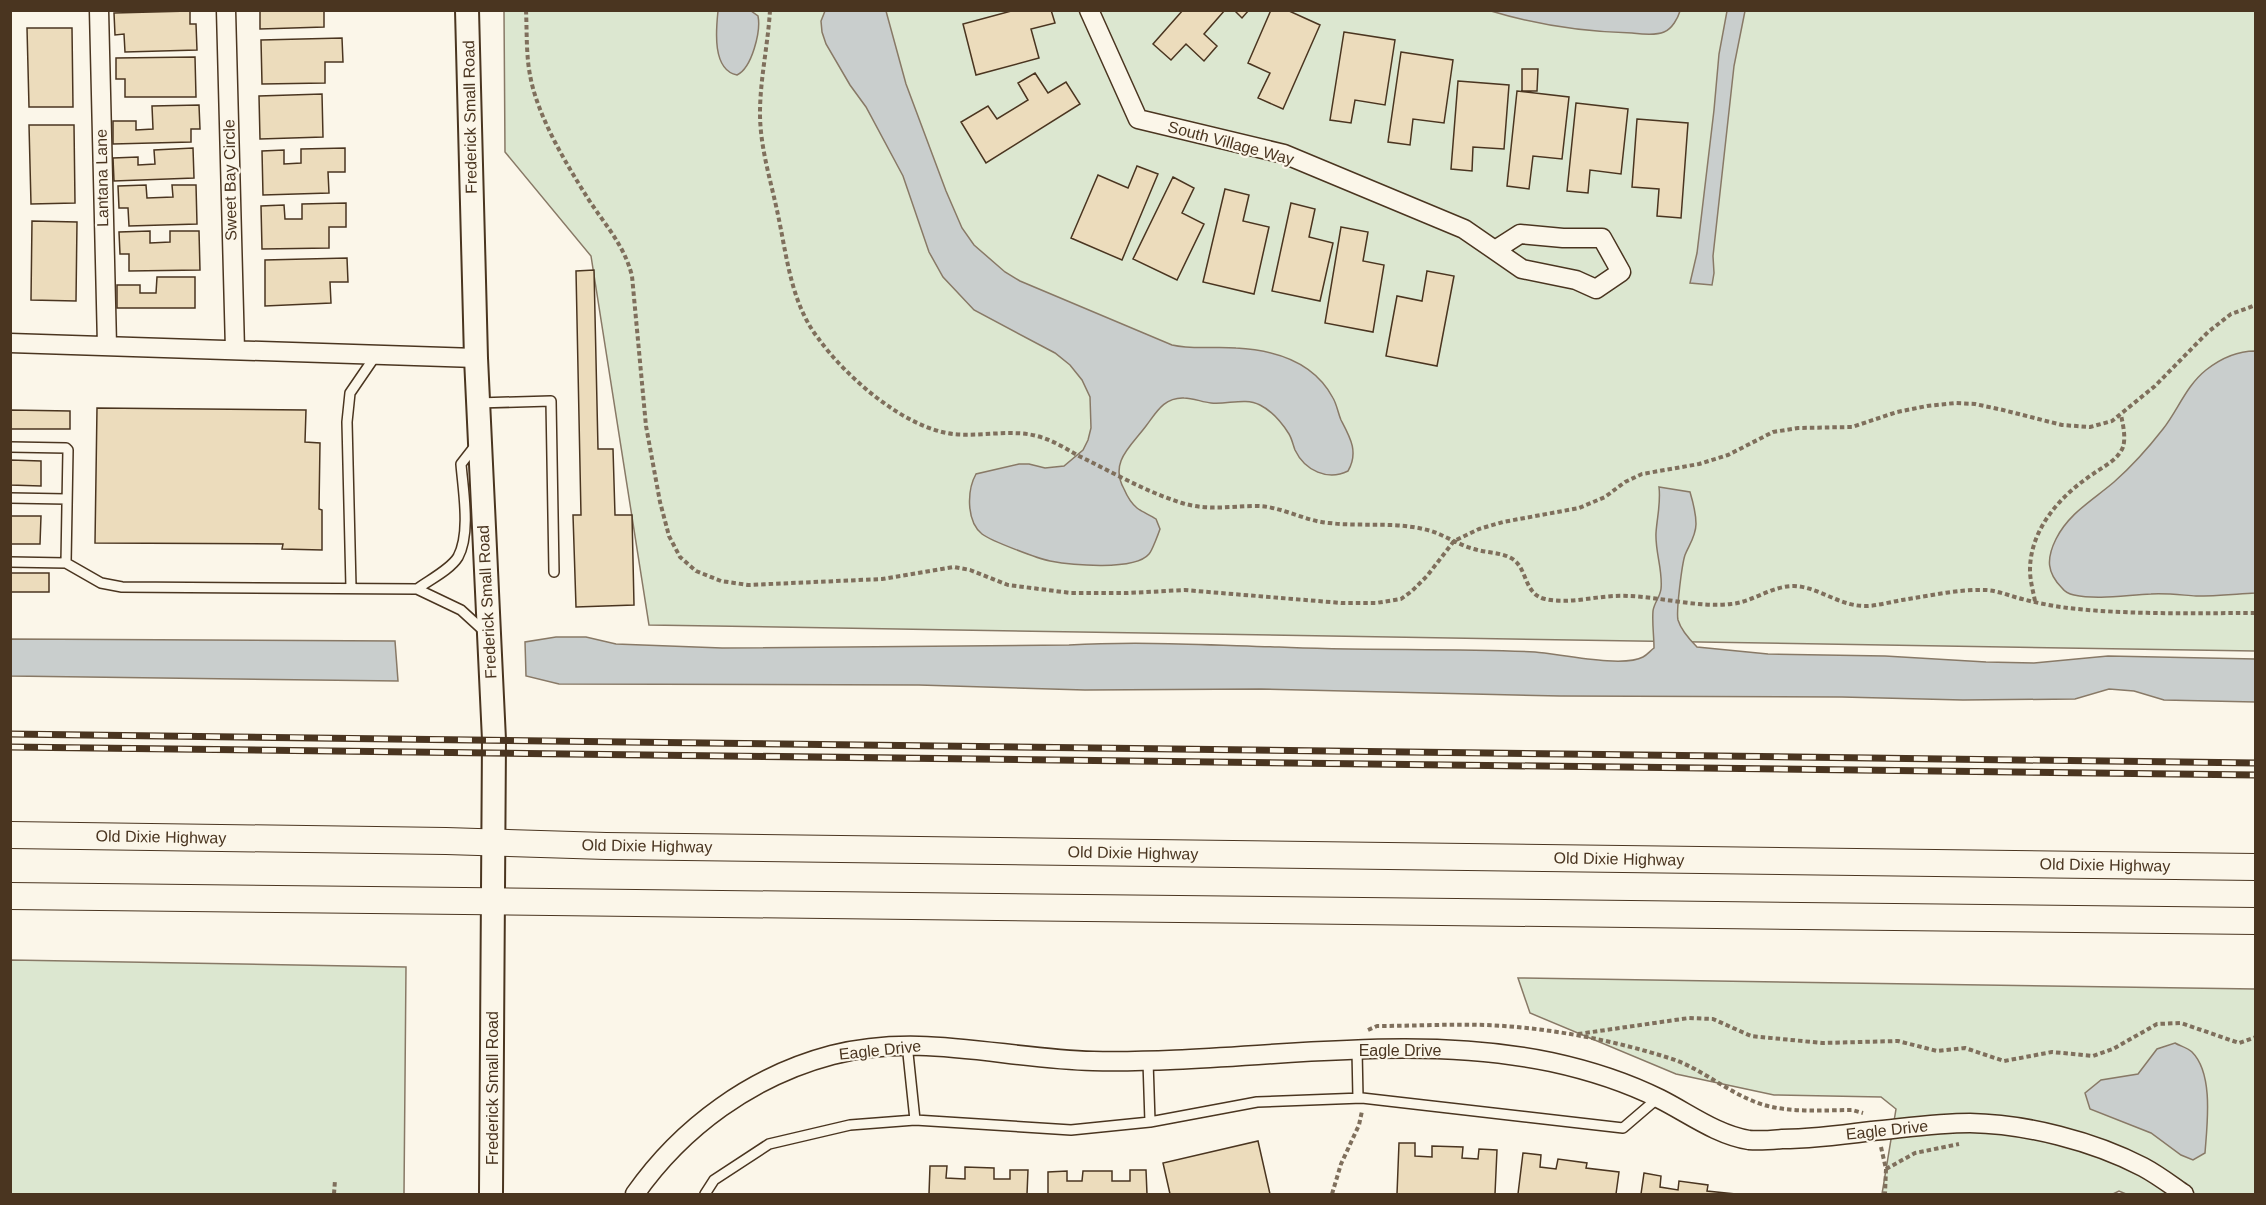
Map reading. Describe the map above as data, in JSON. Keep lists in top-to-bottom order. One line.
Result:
{"streets":{"main road":["Old Dixie Highway"],"street":["Frederick Small Road","South Village Way","Lantana Lane","Sweet Bay Circle","Eagle Drive"]},"crossings":[["Frederick Small Road","Old Dixie Highway"]]}
